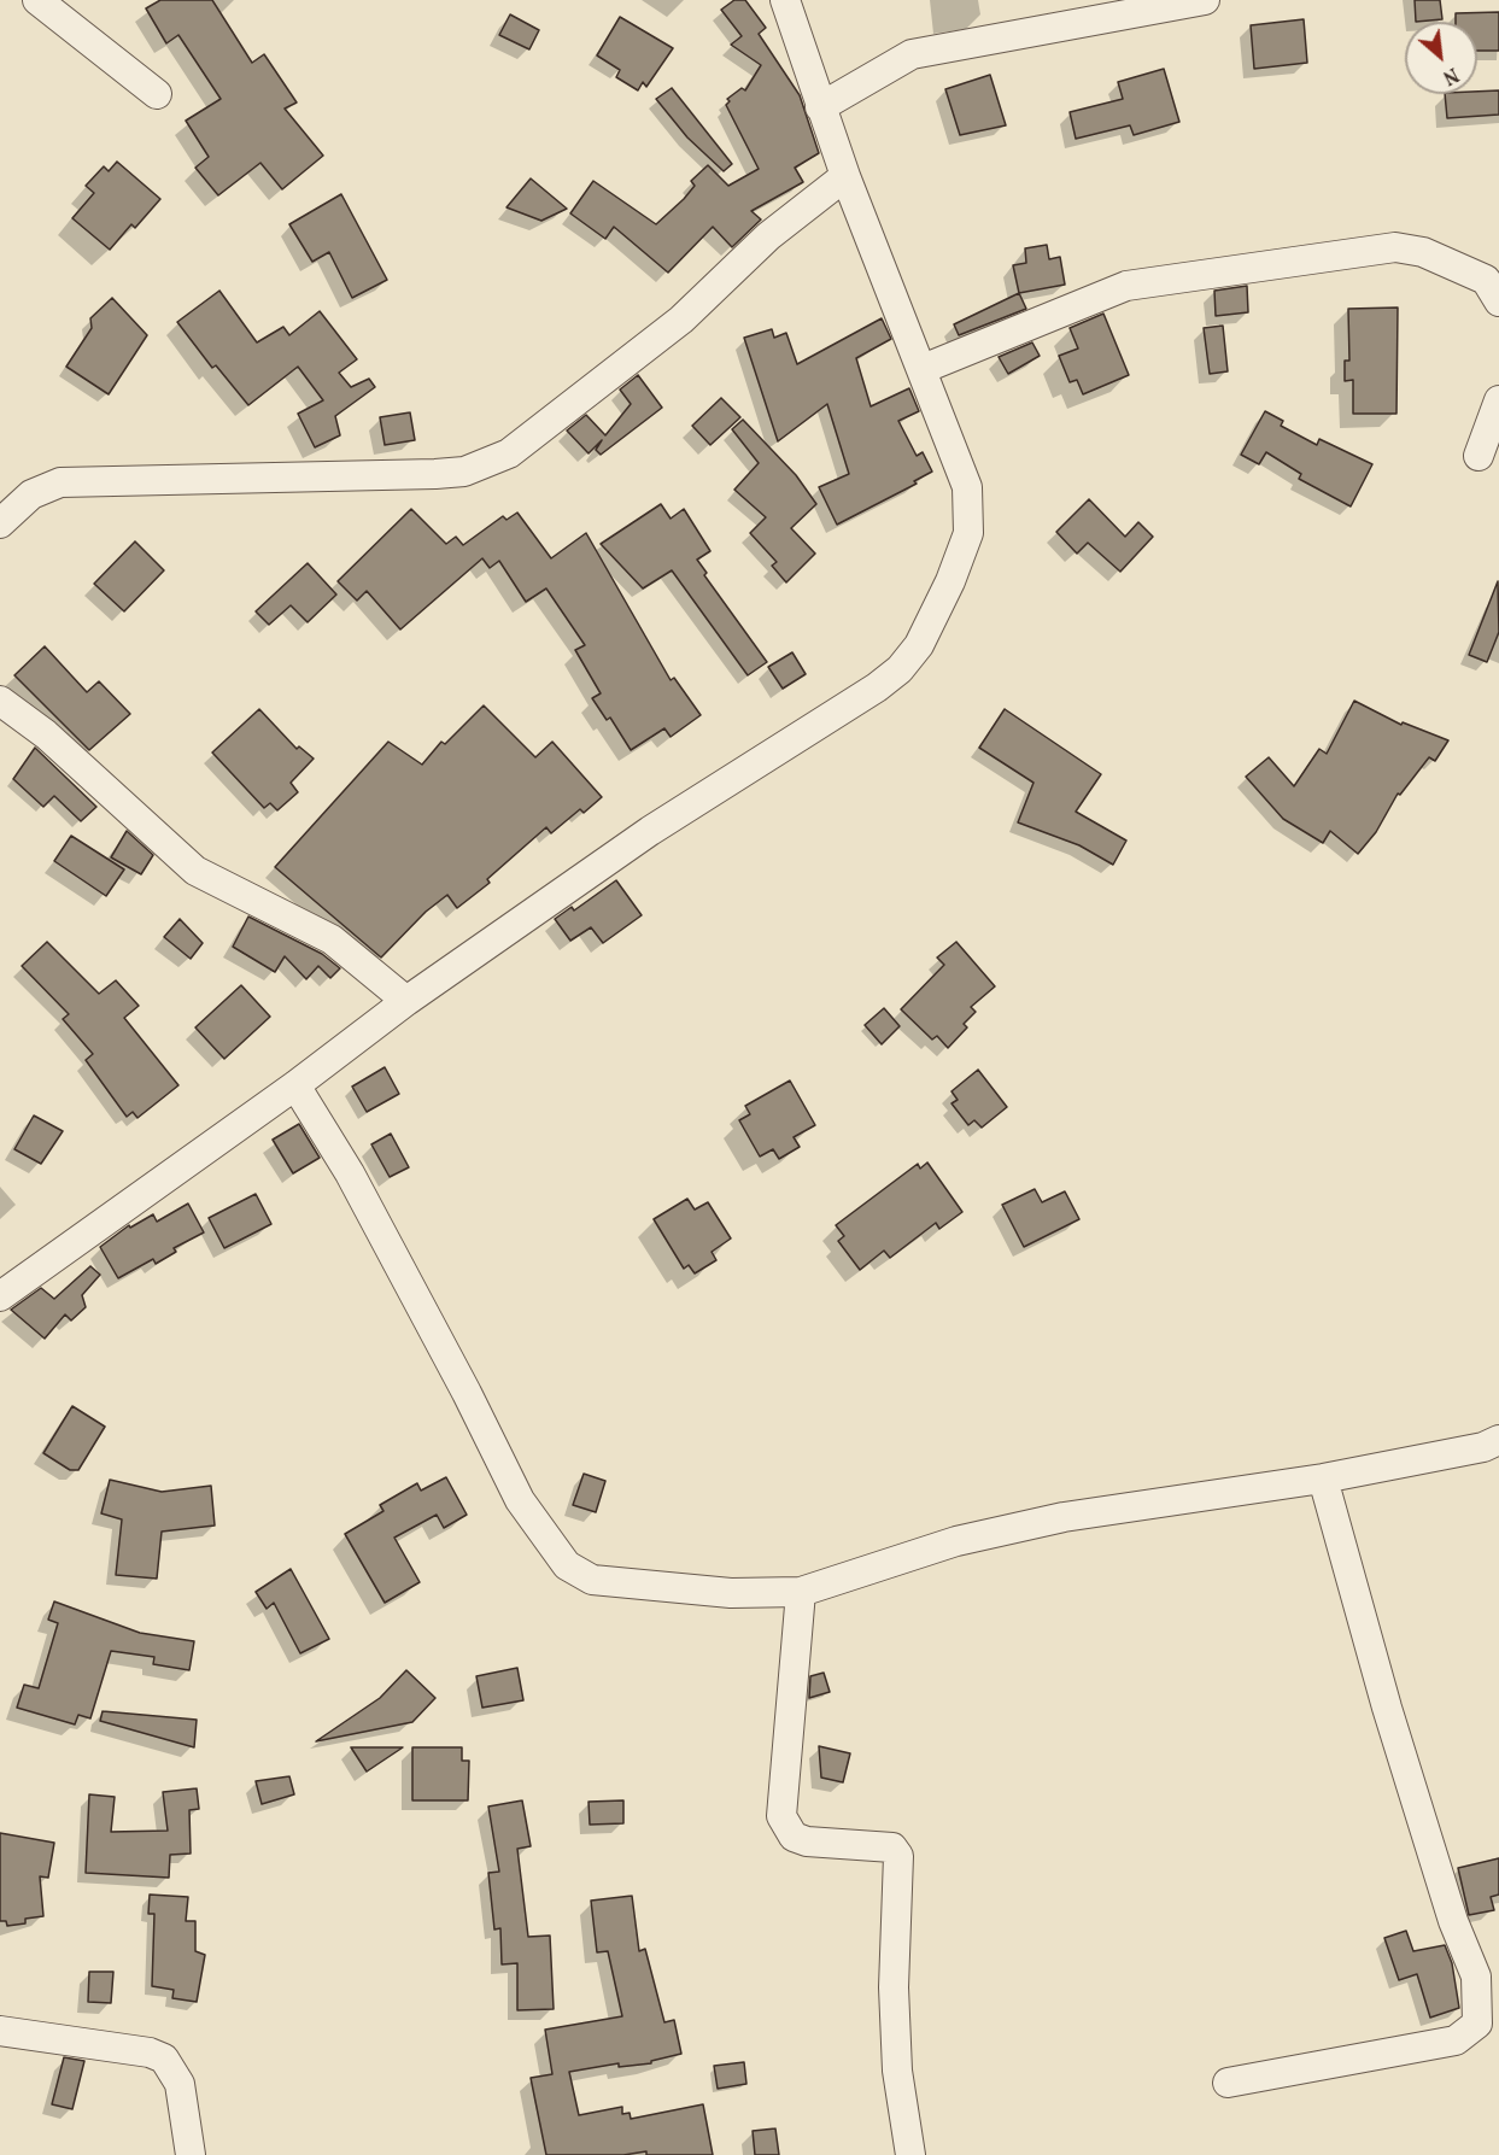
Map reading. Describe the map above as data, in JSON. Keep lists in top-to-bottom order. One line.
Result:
{"north":"bottom right"}
